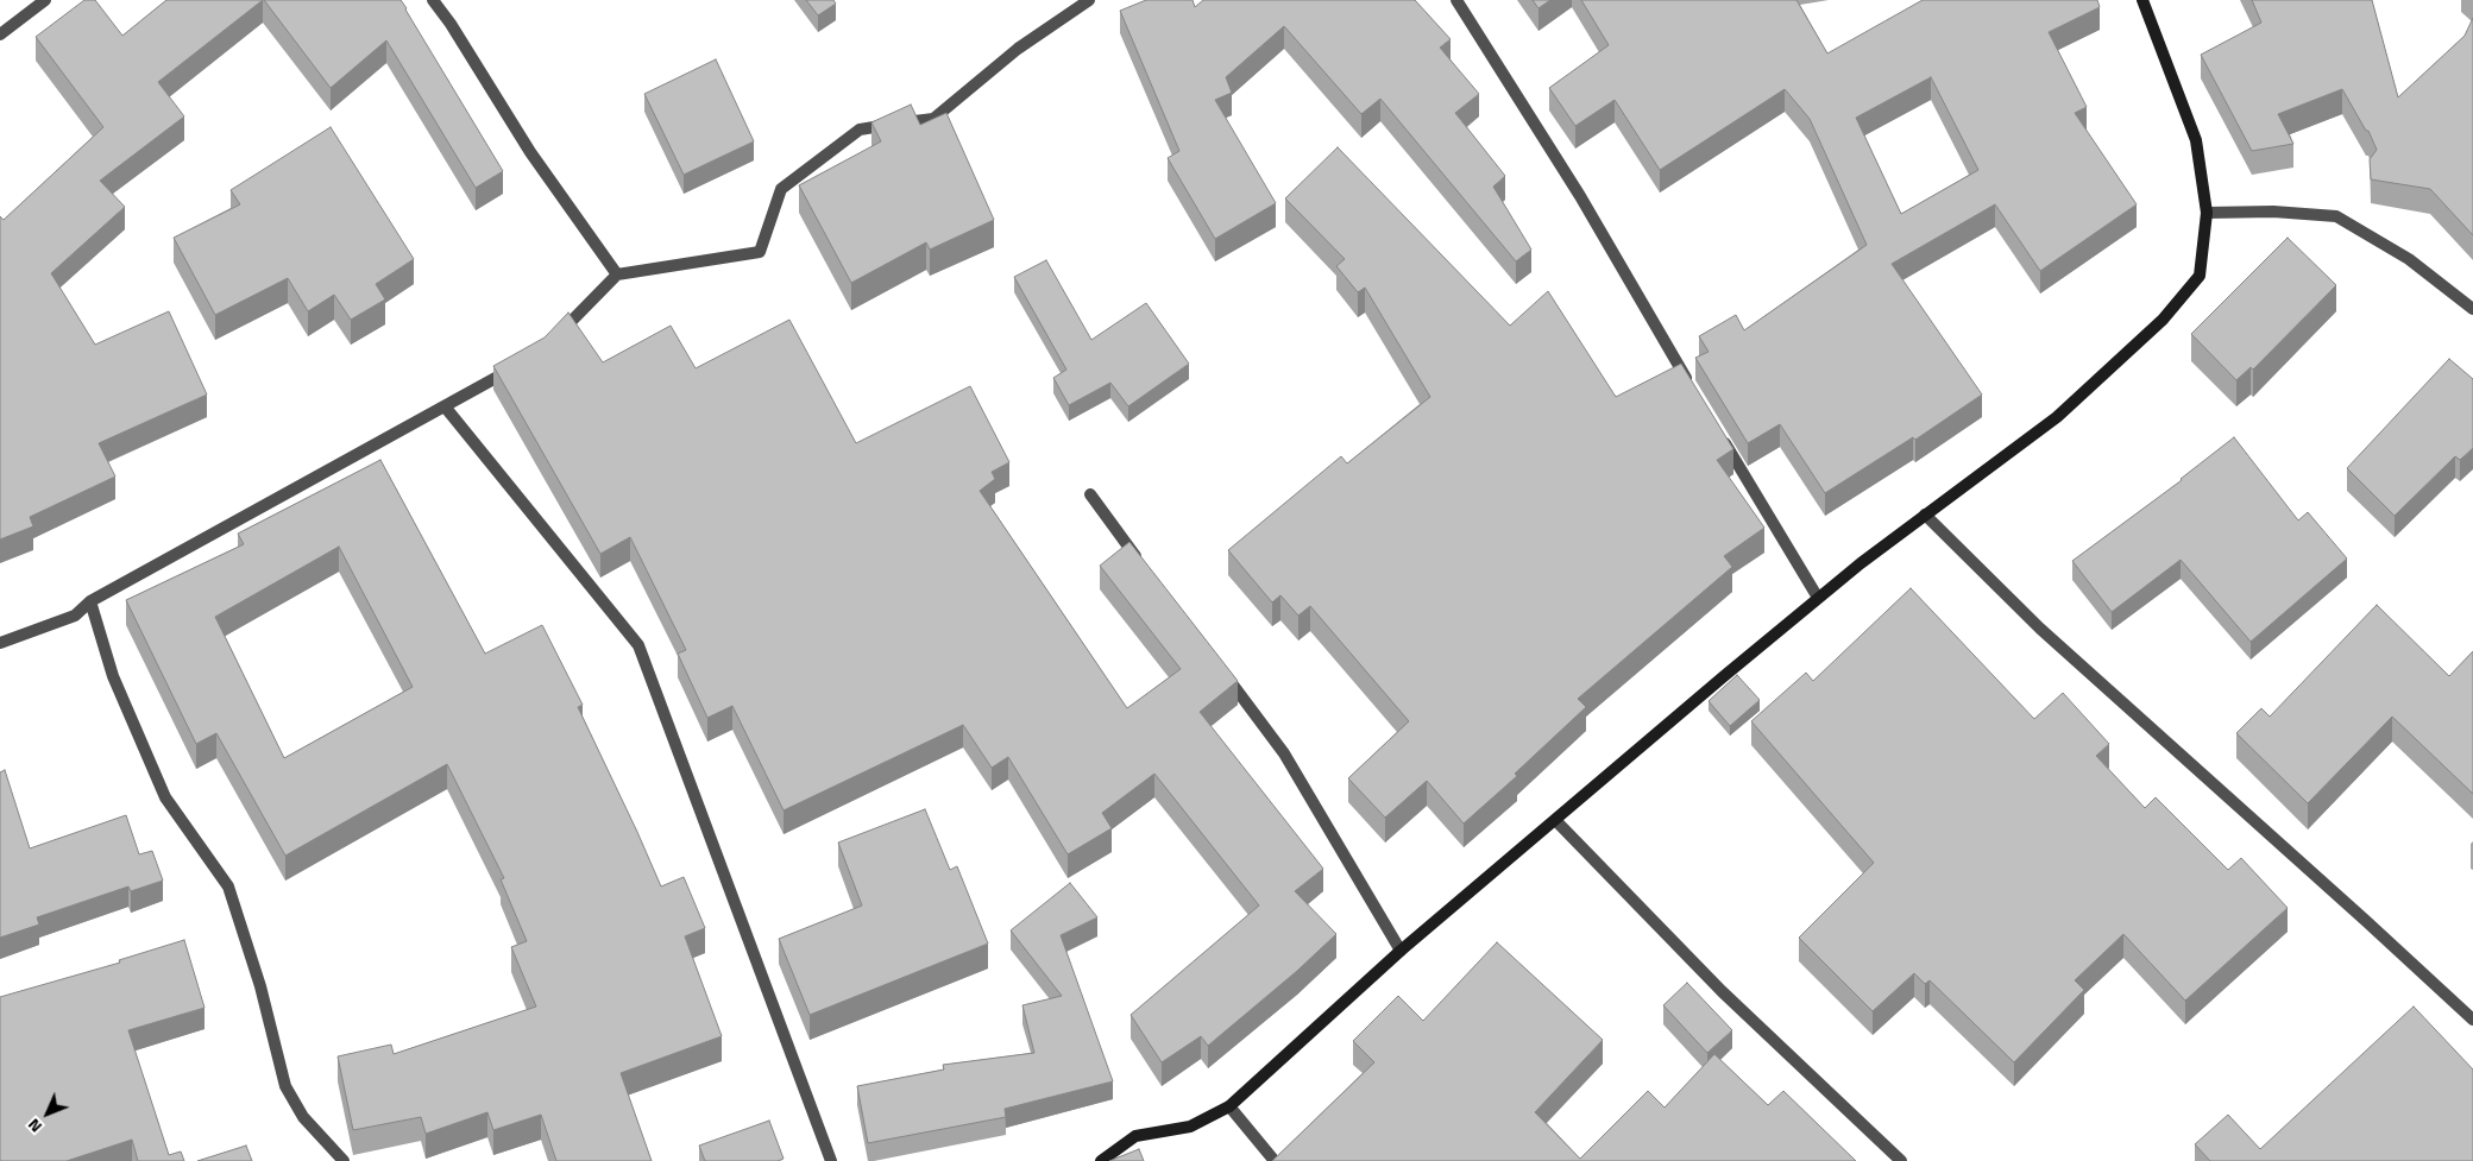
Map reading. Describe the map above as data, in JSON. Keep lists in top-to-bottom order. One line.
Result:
{"north":"bottom left"}
